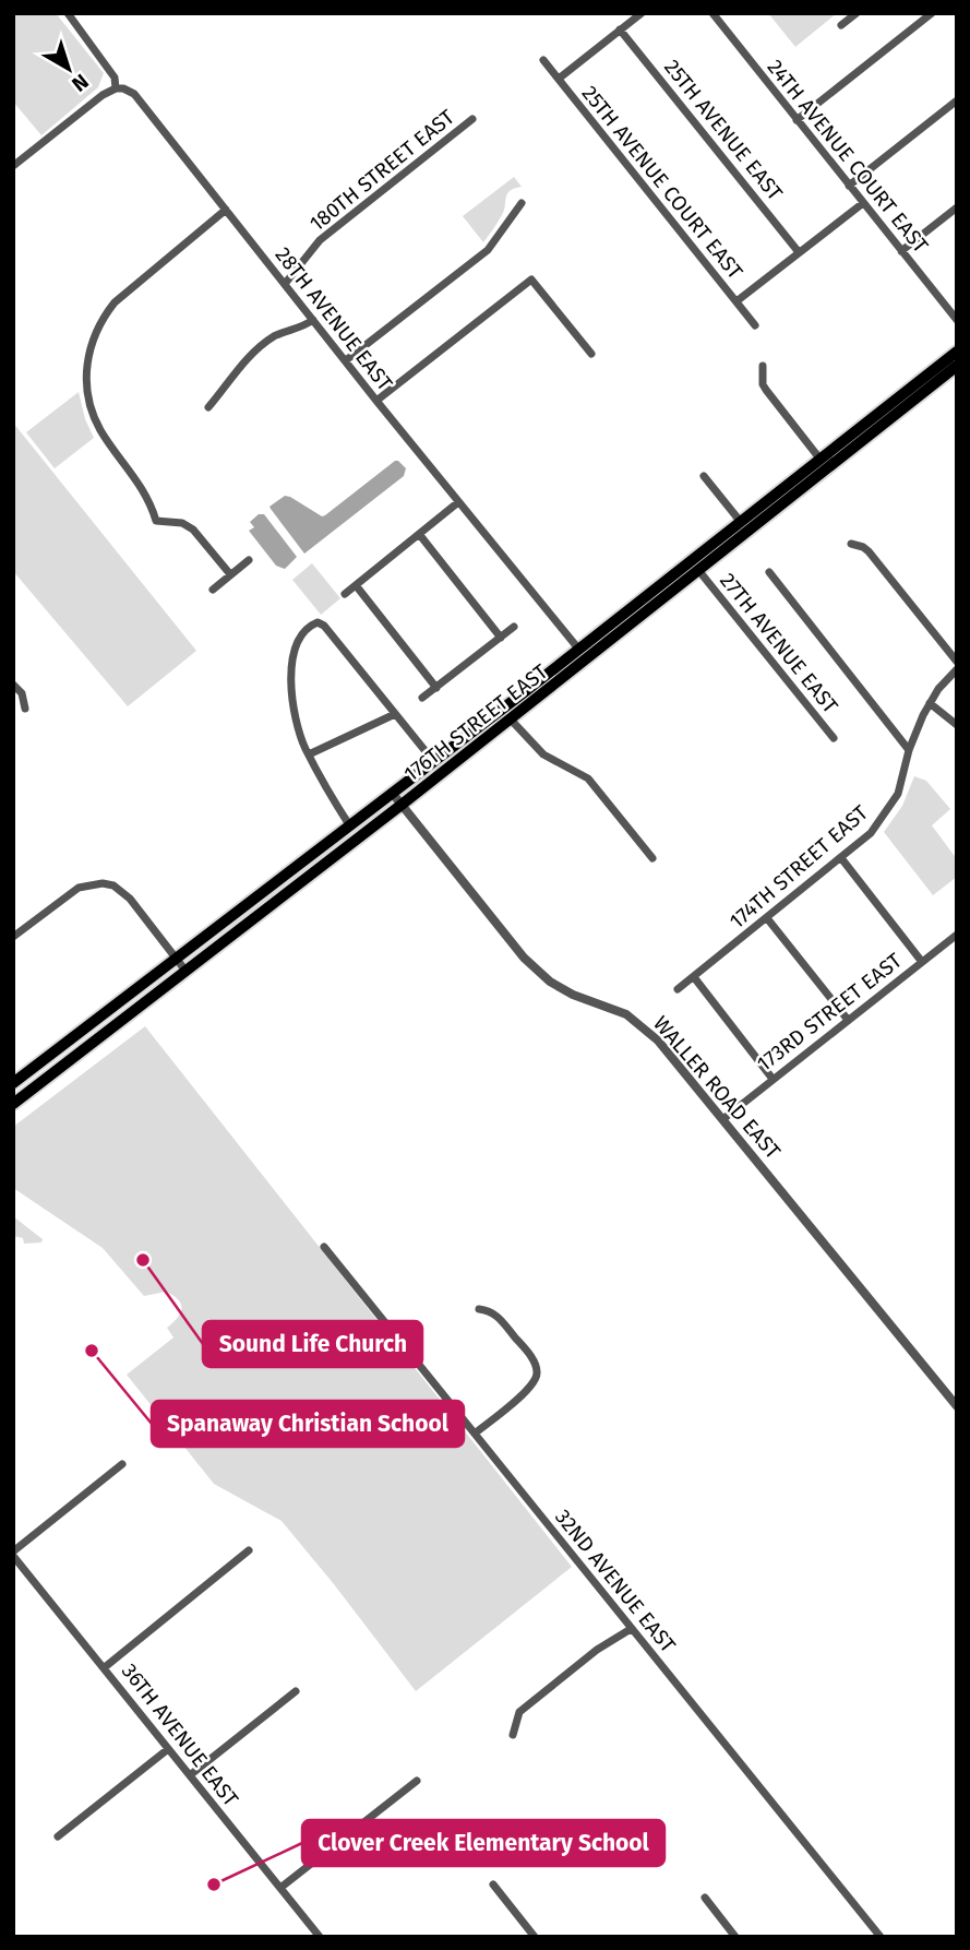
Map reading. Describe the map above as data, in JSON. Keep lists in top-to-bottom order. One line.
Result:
{"streets":{"main road":["176TH STREET EAST"],"street":["25TH AVENUE EAST","24TH AVENUE COURT EAST","180TH STREET EAST","25TH AVENUE COURT EAST","28TH AVENUE EAST","27TH AVENUE EAST","174TH STREET EAST","173RD STREET EAST","WALLER ROAD EAST","32ND AVENUE EAST","36TH AVENUE EAST"]},"crossings":[["180TH STREET EAST","28TH AVENUE EAST"],["28TH AVENUE EAST","176TH STREET EAST"],["27TH AVENUE EAST","176TH STREET EAST"],["176TH STREET EAST","WALLER ROAD EAST"],["173RD STREET EAST","WALLER ROAD EAST"]],"places":["Sound Life Church","Spanaway Christian School","Clover Creek Elementary School"],"north":"bottom right"}
